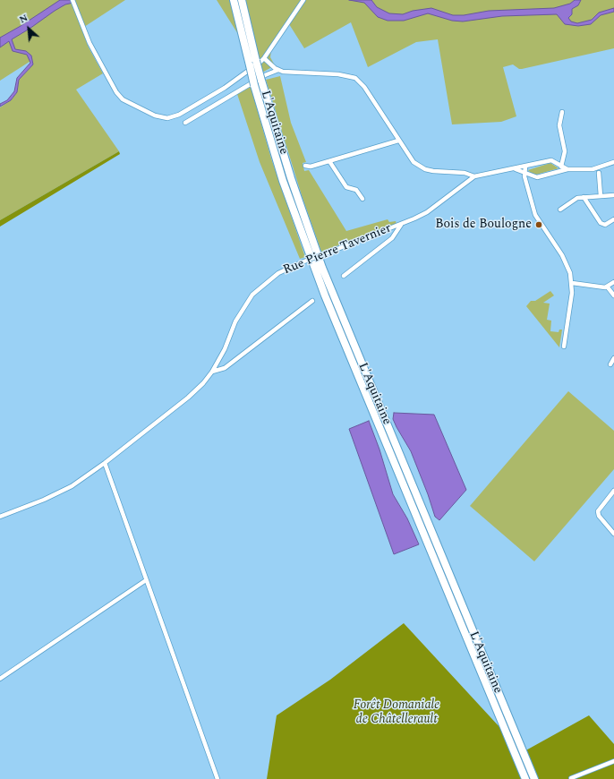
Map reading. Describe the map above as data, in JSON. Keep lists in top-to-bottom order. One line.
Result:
{"streets":{"highway":["L'Aquitaine"],"street":["Rue Pierre Tavernier"]},"parks":["Forêt Domaniale de Châtellerault"],"places":["Bois de Boulogne"],"north":"top left"}
